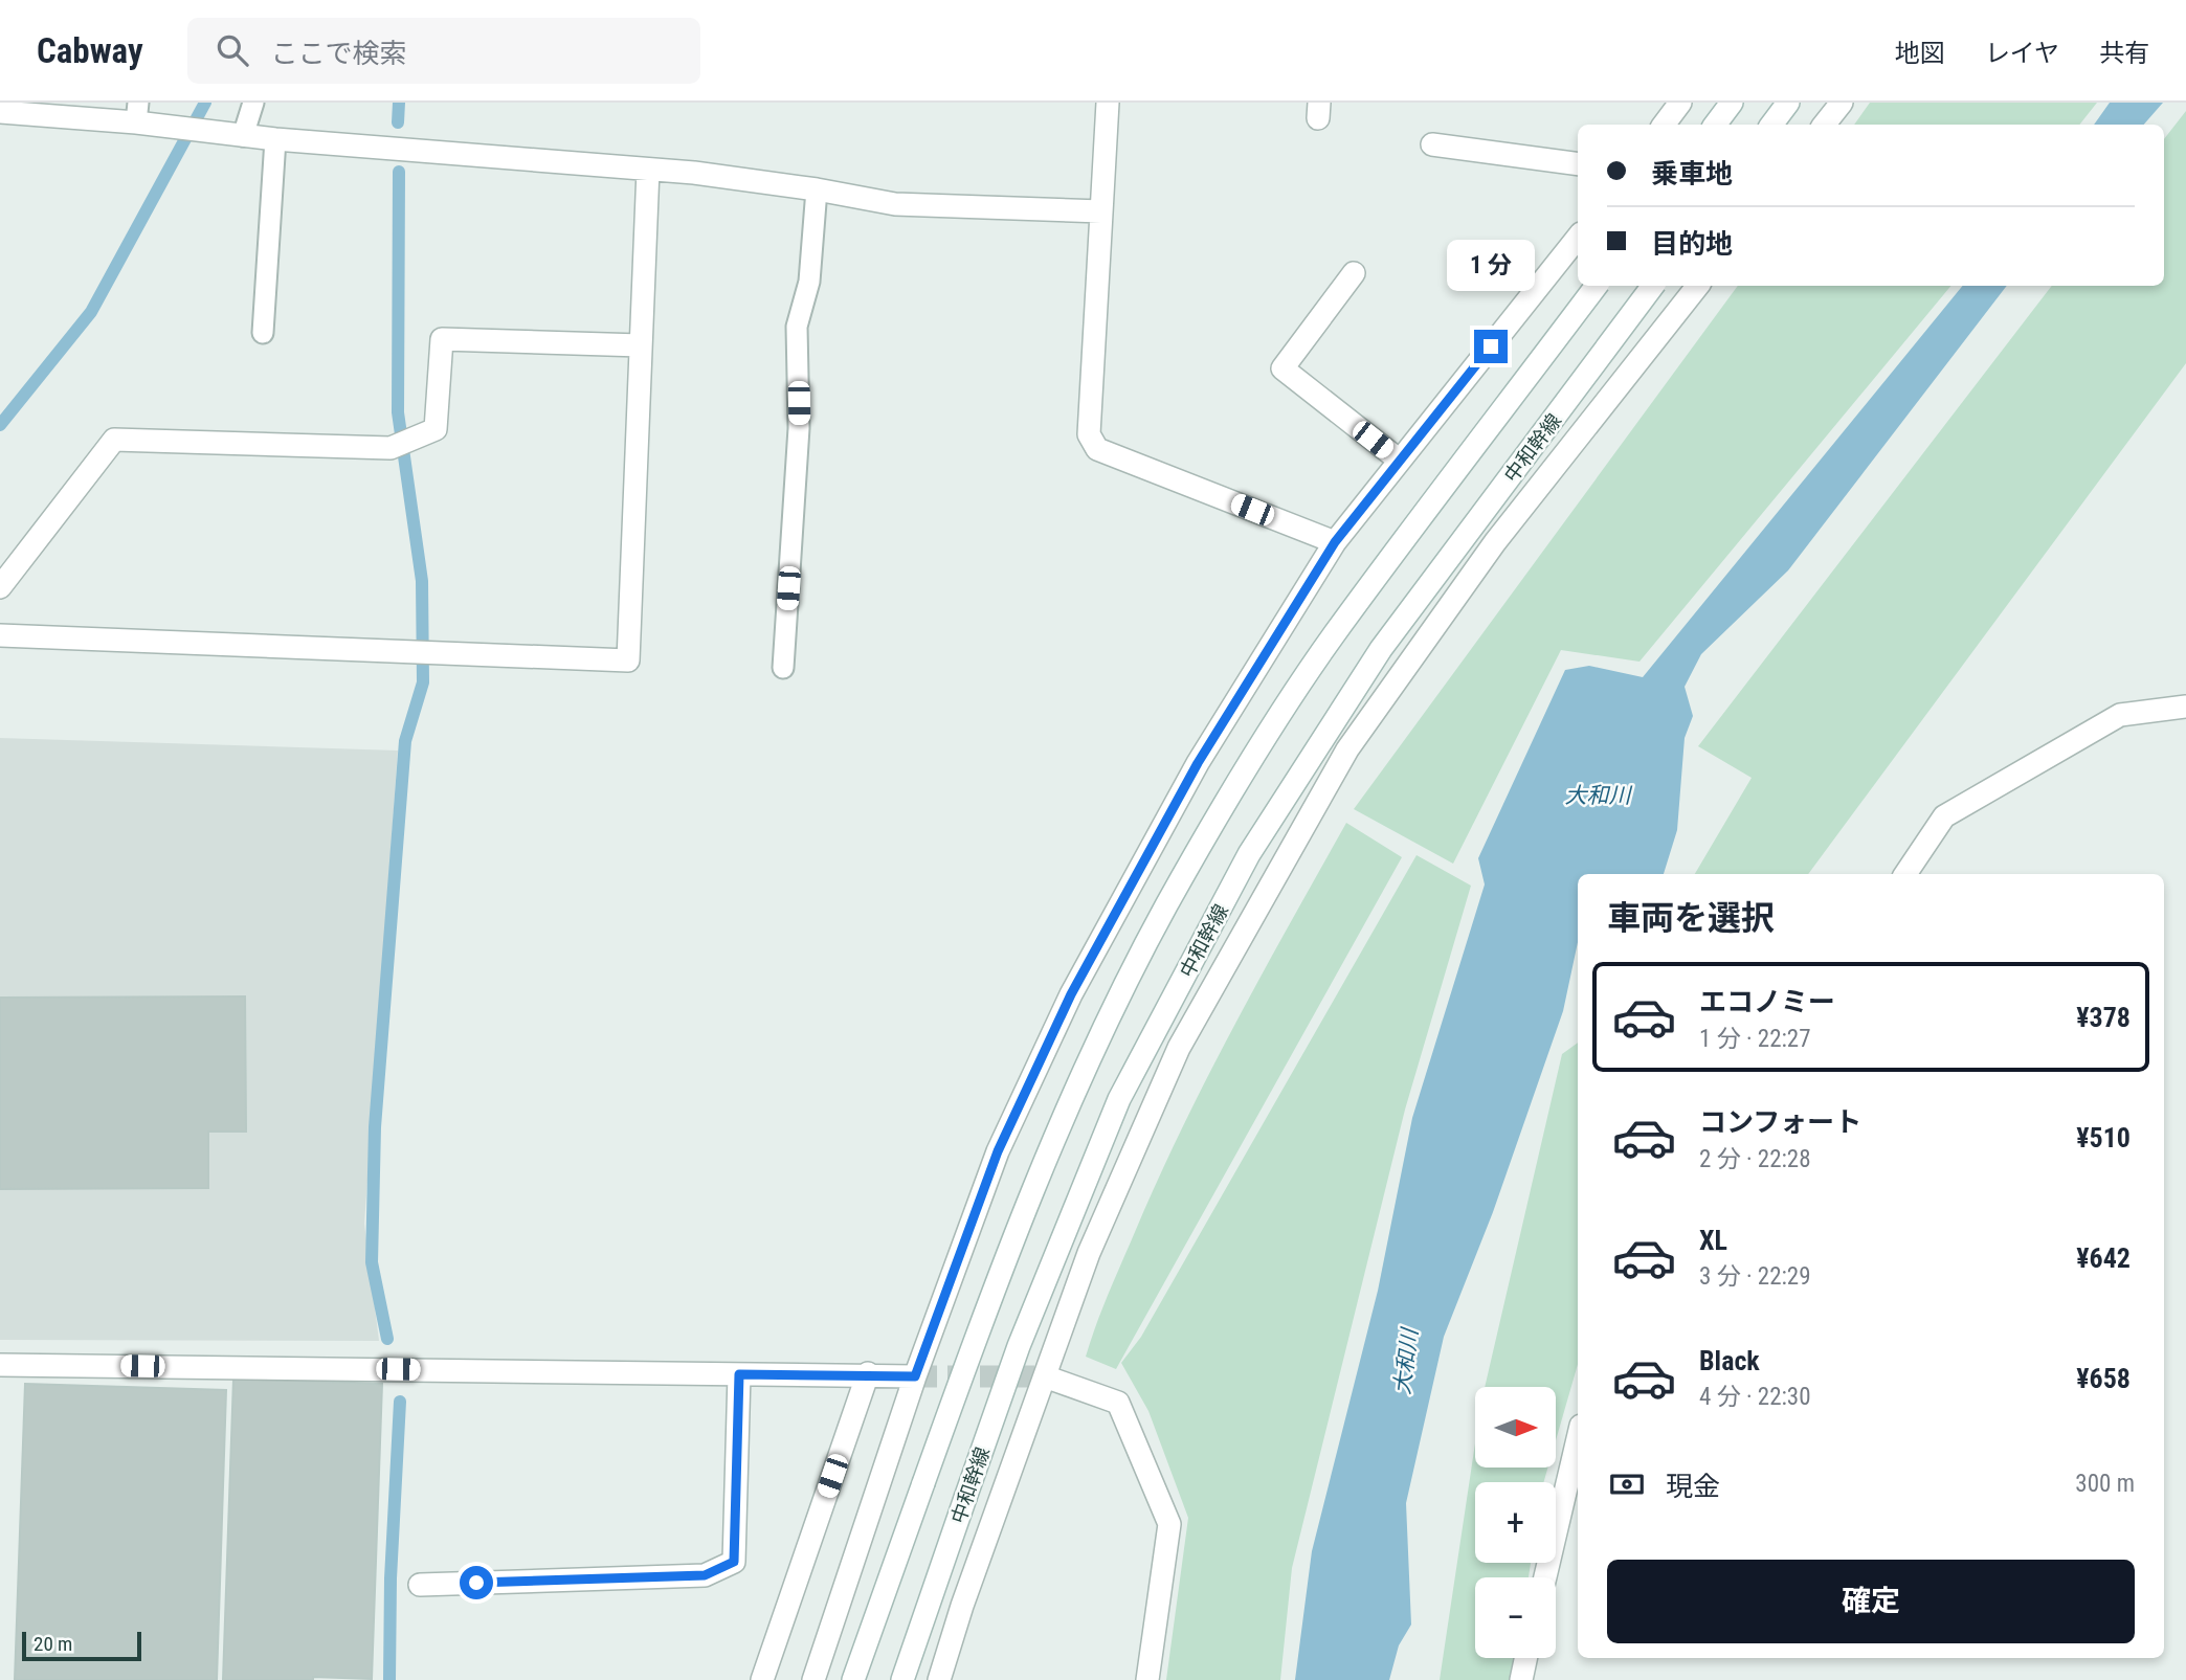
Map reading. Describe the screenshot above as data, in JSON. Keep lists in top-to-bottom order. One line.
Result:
{"streets":{"street":["中和幹線"]},"water":["大和川"],"scale_bar":"20 m","north":"right","page":{"header":"Cabway","search":"ここで検索","nav":["地図","レイヤ","共有"],"banner":["乗車地","目的地"],"bubble":"1 分","heading":"車両を選択","list":[{"name":"エコノミー","note":"1 分 · 22:27","value":"¥378"},{"name":"コンフォート","note":"2 分 · 22:28","value":"¥510"},{"name":"XL","note":"3 分 · 22:29","value":"¥642"},{"name":"Black","note":"4 分 · 22:30","value":"¥658"}],"map_buttons":["+","−"],"pay":["現金","300 m"],"buttons":"確定","scale":"20 m"}}
